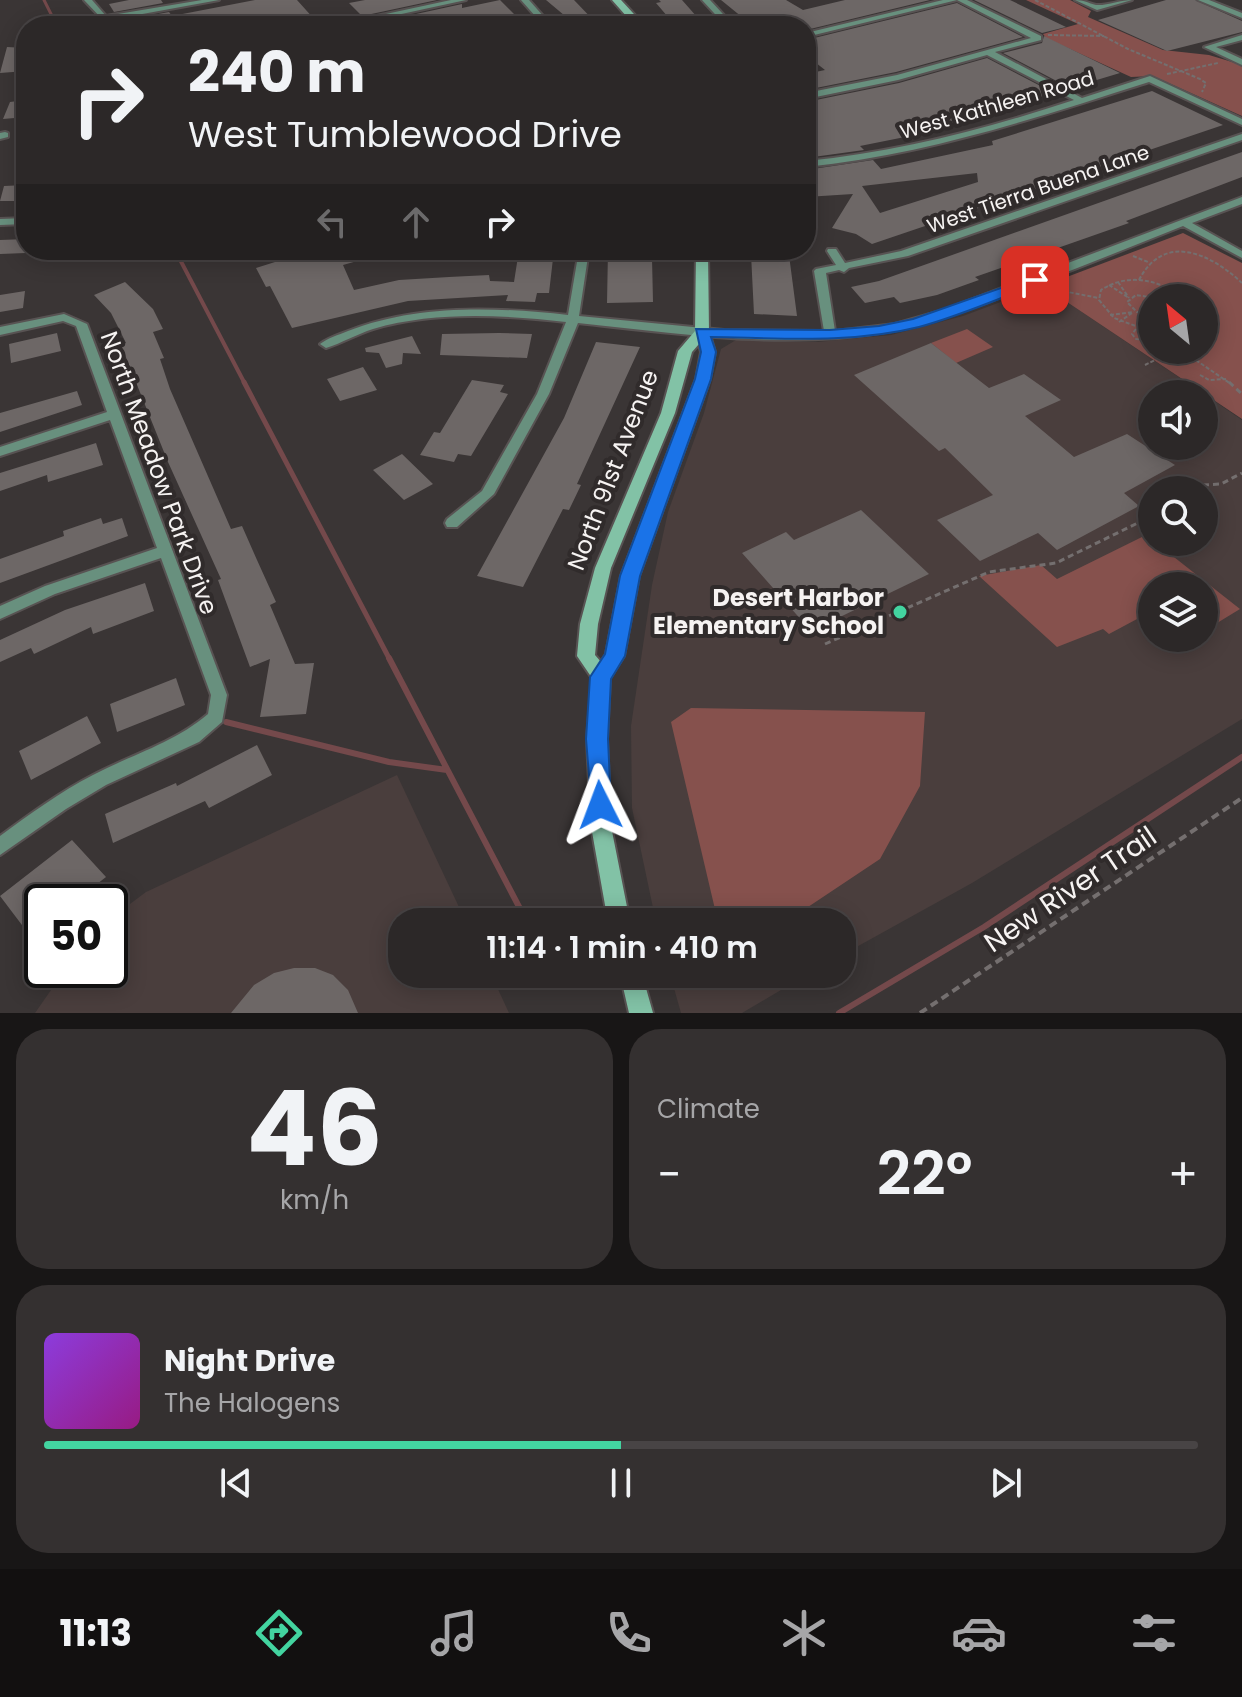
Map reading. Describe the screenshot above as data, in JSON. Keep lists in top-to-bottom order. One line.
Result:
{"streets":{"main road":["North 91st Avenue"],"street":["West Kathleen Road","West Tierra Buena Lane","North Meadow Park Drive"],"path":["New River Trail"]},"places":["Desert Harbor Elementary School"],"north":"top left","page":{"turn":["240 m","West Tumblewood Drive"],"limit":"50","trip":"11:14 · 1 min · 410 m","tile":[["46","km/h"],"Climate"],"heat":["−","22°","+"],"song":["Night Drive","The Halogens"],"tabs":"11:13"}}
